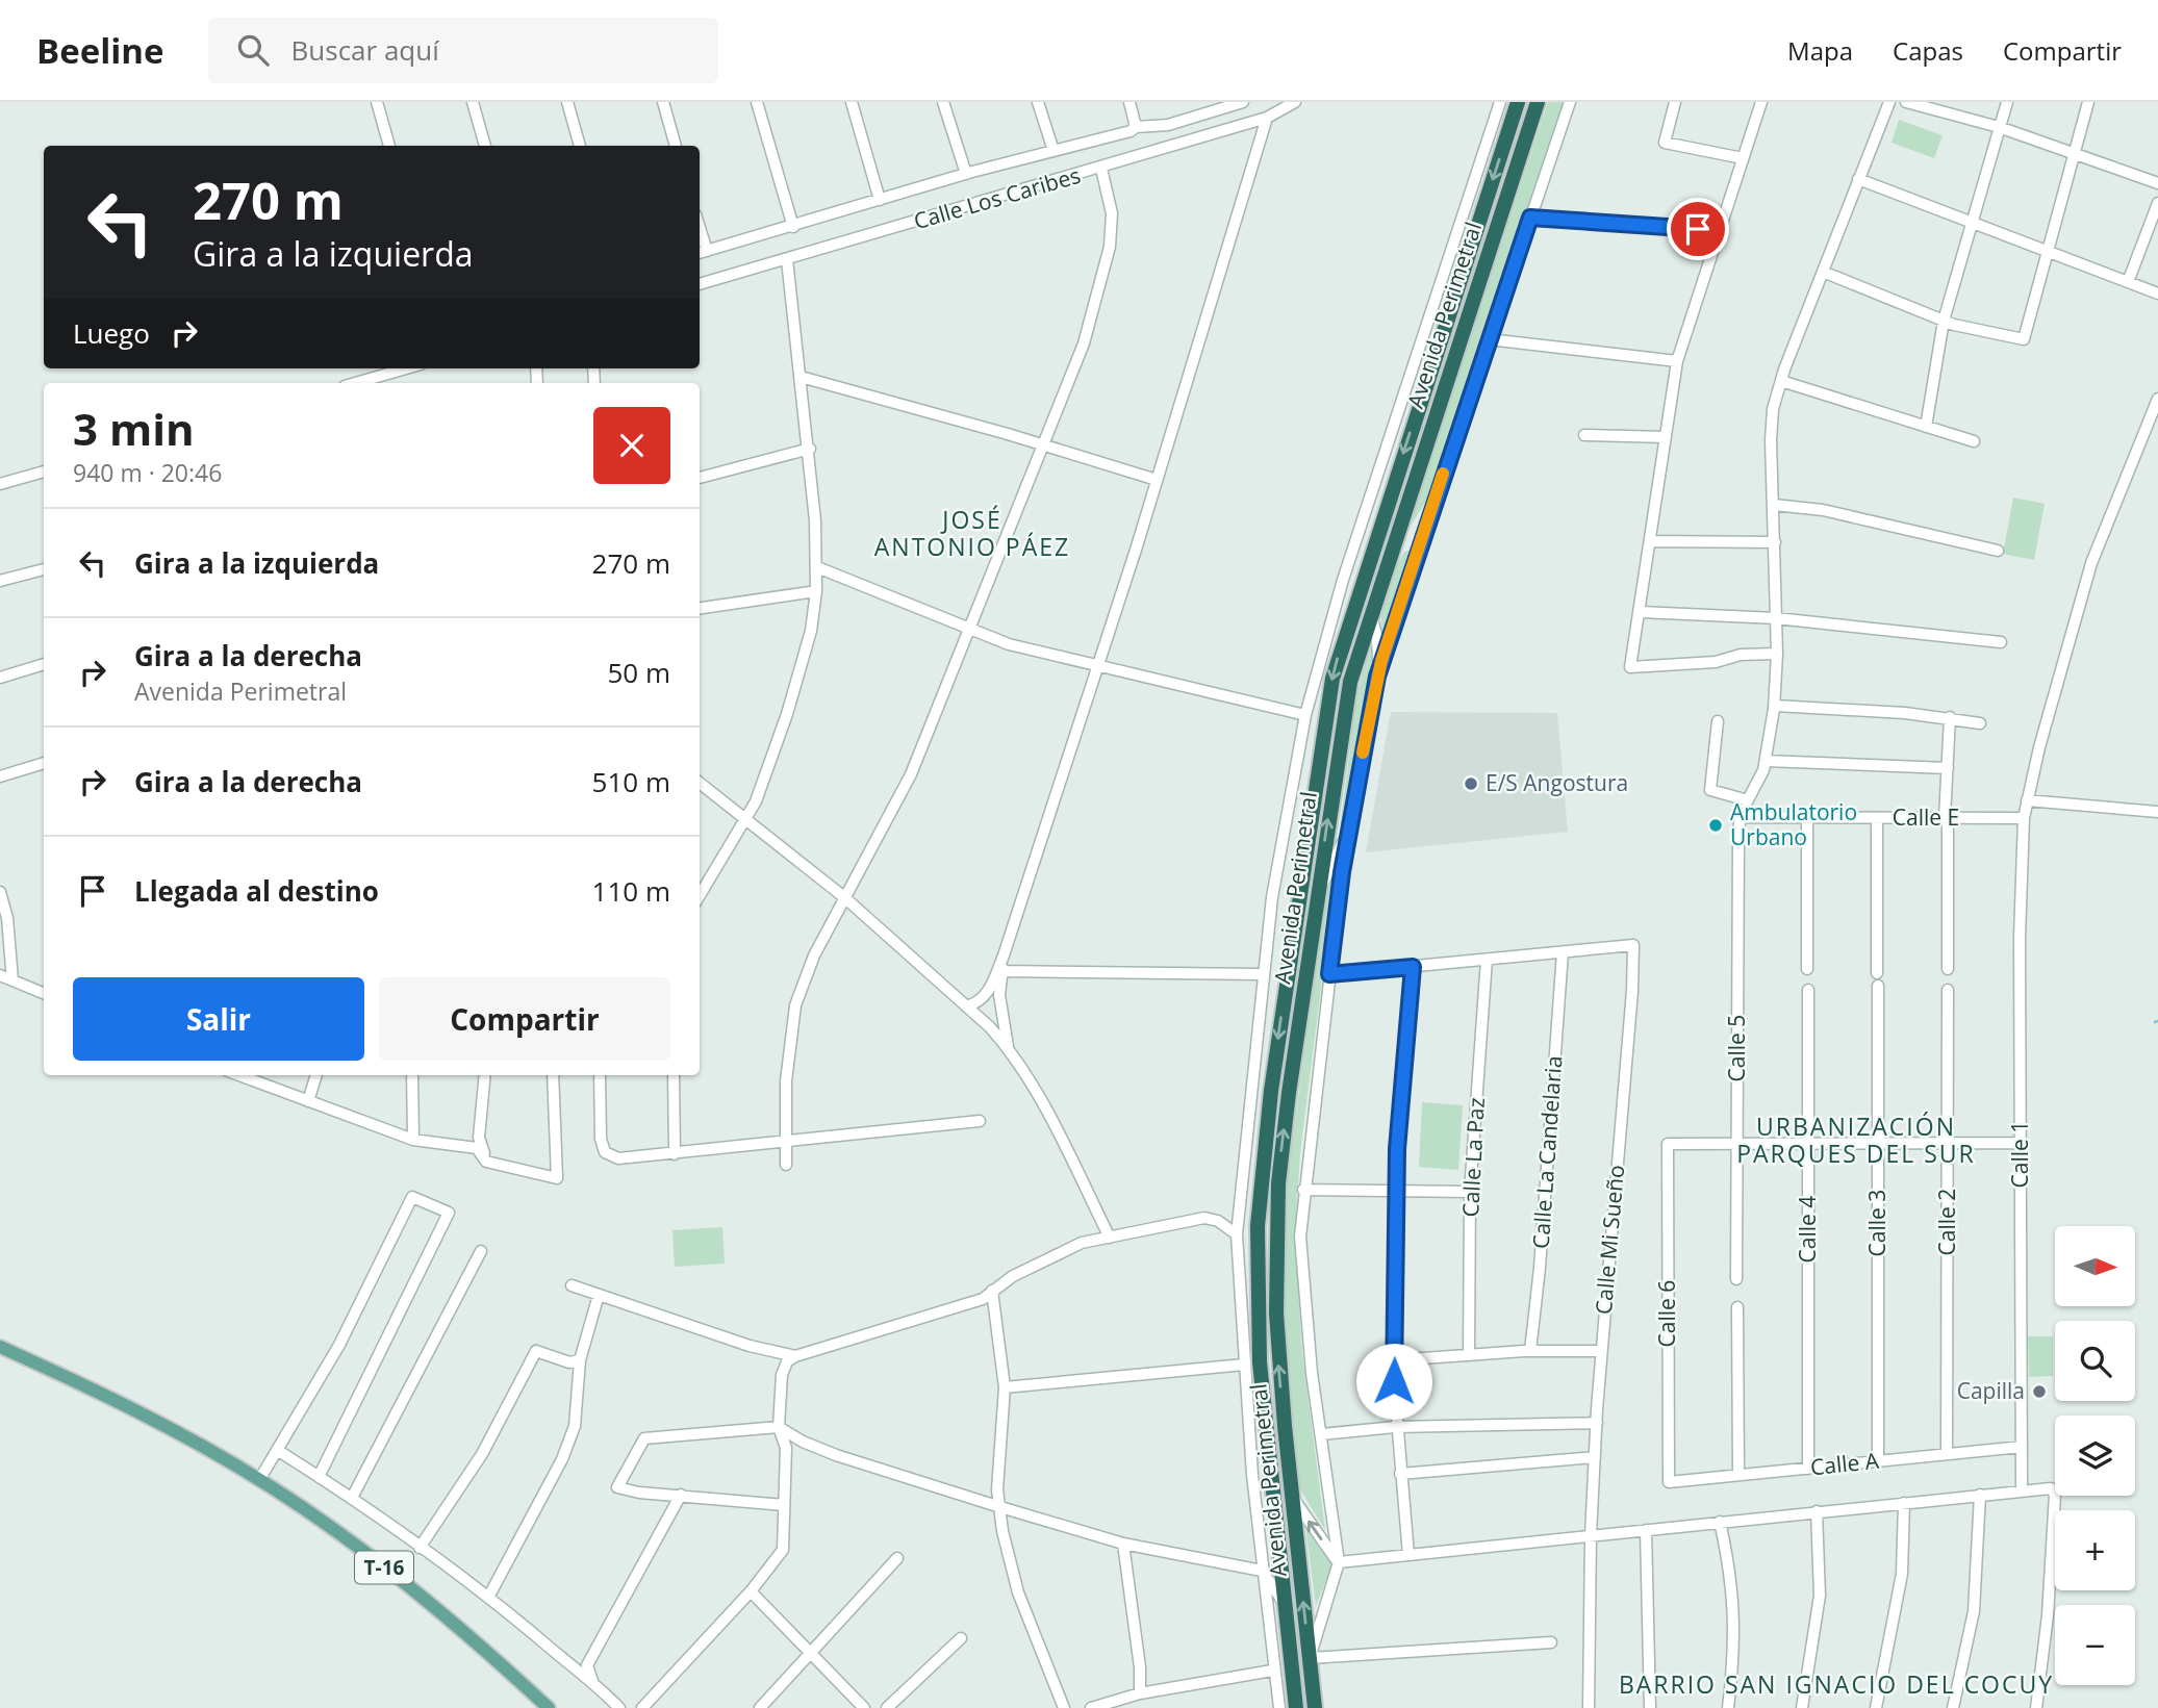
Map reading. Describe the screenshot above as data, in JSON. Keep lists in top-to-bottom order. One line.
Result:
{"streets":{"highway":["Avenida Perimetral"],"main road":["T-16"],"street":["Calle Los Caribes","Calle E","Calle 5","Calle La Candelaria","Calle 1","Calle La Paz","Calle 2","Calle 3","Calle 4","Calle Mi Sueño","Calle 6","Calle A"]},"crossings":[["Calle E","Calle 5"],["Calle E","Calle 1"],["Calle 5","Calle 6"],["Calle La Candelaria","Calle Mi Sueño"],["Calle 1","Calle A"],["Calle 2","Calle A"],["Calle 3","Calle A"],["Calle 4","Calle A"],["Calle 6","Calle A"]],"districts":["JOSÉ ANTONIO PÁEZ","URBANIZACIÓN PARQUES DEL SUR","BARRIO SAN IGNACIO DEL COCUY"],"places":["E/S Angostura","Ambulatorio Urbano","Capilla"],"north":"right","page":{"header":"Beeline","search":"Buscar aquí","nav":["Mapa","Capas","Compartir"],"turn":["270 m","Gira a la izquierda"],"then":"Luego","heading":["3 min","940 m · 20:46"],"list":[{"name":"Gira a la izquierda","value":"270 m"},{"name":"Gira a la derecha","note":"Avenida Perimetral","value":"50 m"},{"name":"Gira a la derecha","value":"510 m"},{"name":"Llegada al destino","value":"110 m"}],"buttons":["Salir","Compartir"],"map_buttons":["+","−"]}}
